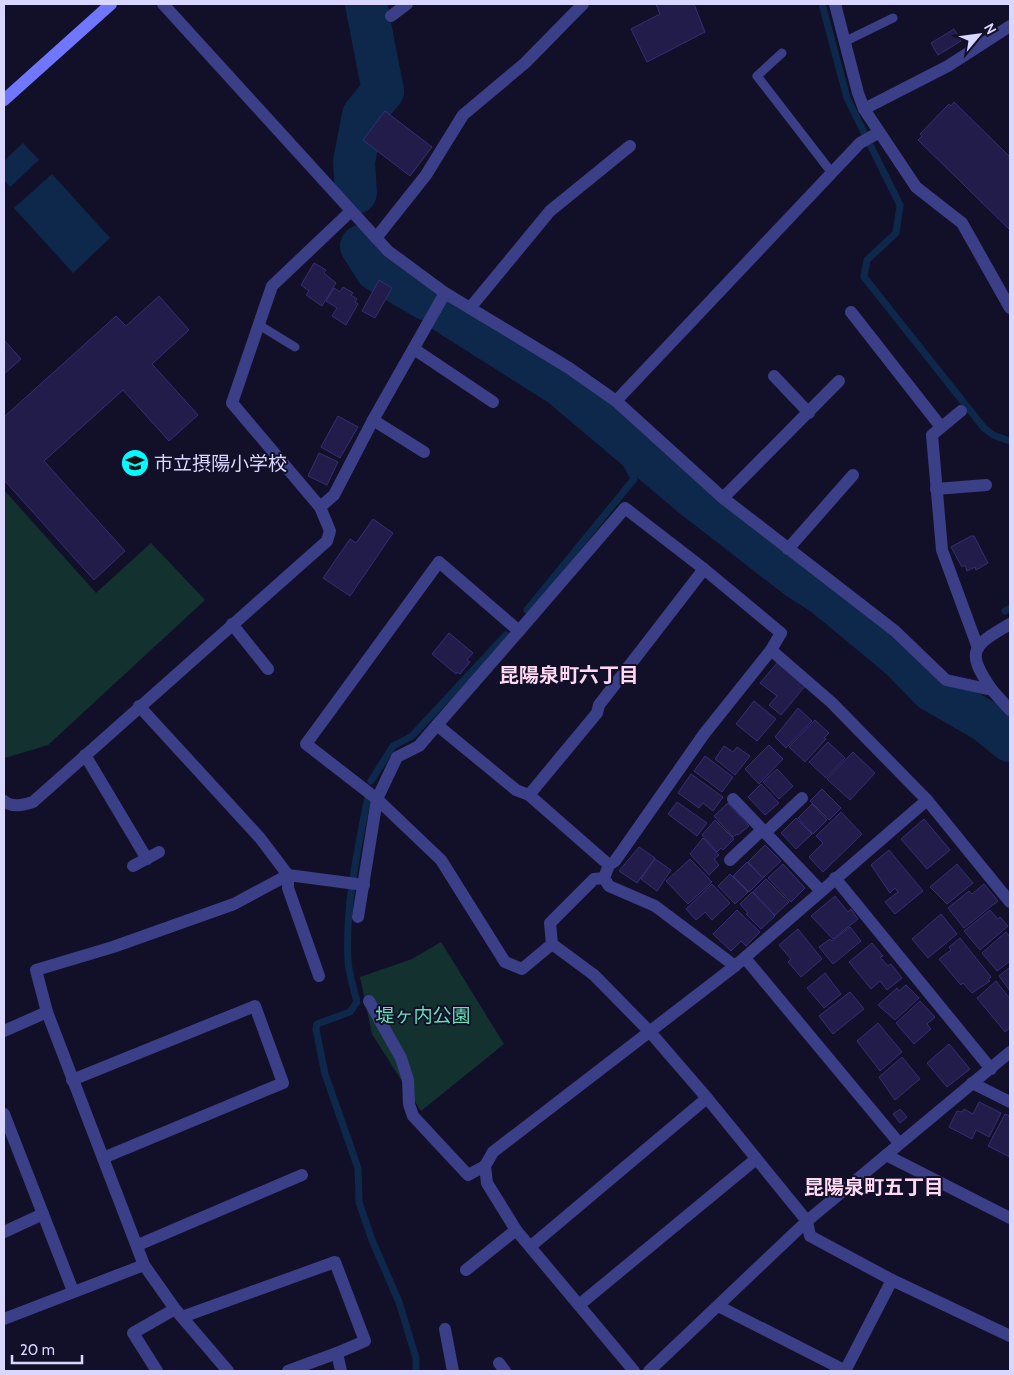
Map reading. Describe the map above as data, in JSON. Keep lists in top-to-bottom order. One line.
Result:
{"districts":["昆陽泉町六丁目","昆陽泉町五丁目"],"parks":["堤ヶ内公園"],"places":{"school or university":["市立摂陽小学校"]},"scale_bar":"20 m","north":"top right"}
